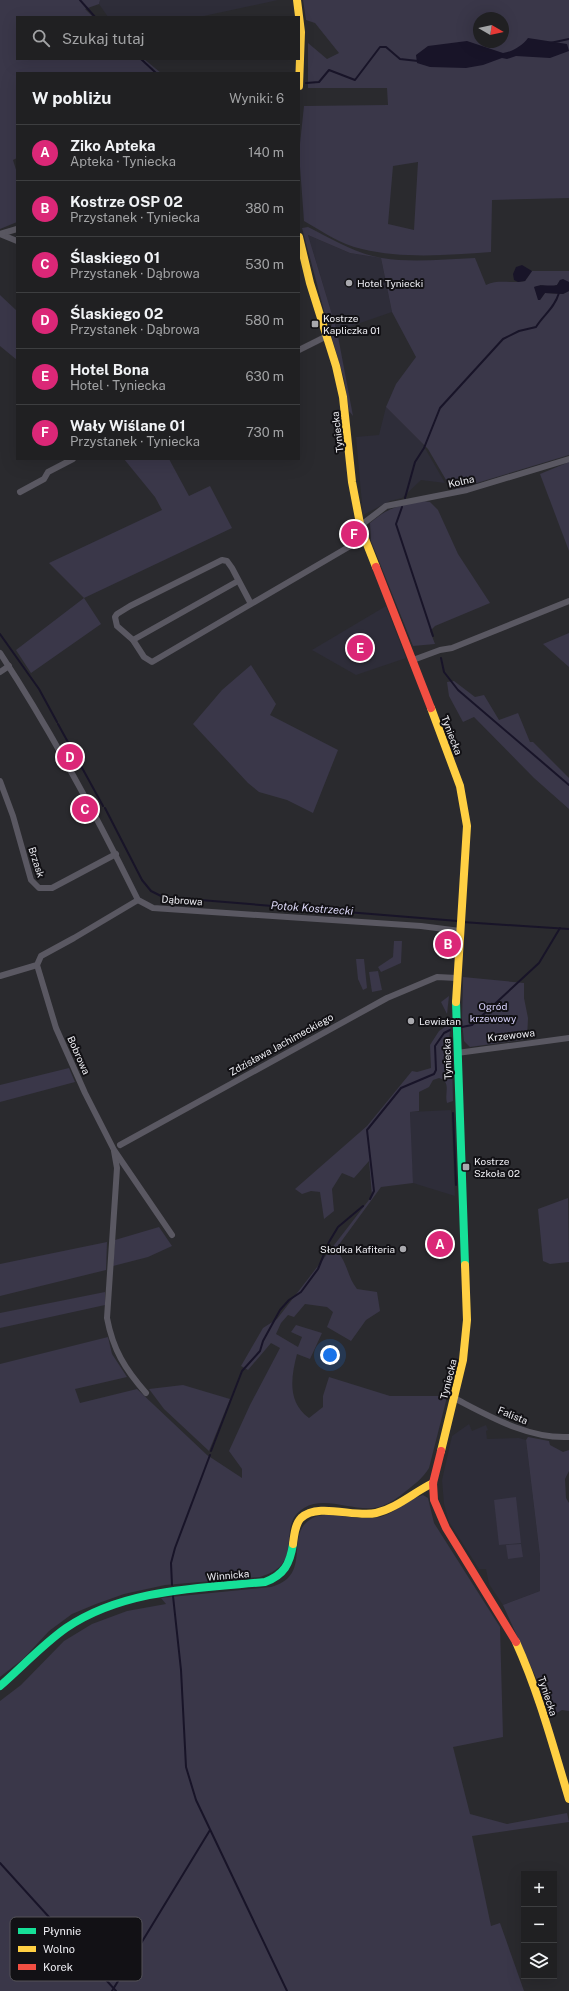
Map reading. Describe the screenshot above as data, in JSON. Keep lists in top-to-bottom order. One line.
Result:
{"streets":{"street":["Tyniecka","Kolna","Brzask","Dąbrowa","Krzewowa","Zdzisława Jachimeckiego","Bobrowa","Falista","Winnicka"]},"crossings":[["Tyniecka","Kolna"],["Tyniecka","Dąbrowa"],["Tyniecka","Krzewowa"],["Tyniecka","Zdzisława Jachimeckiego"],["Tyniecka","Falista"],["Tyniecka","Winnicka"]],"water":["Potok Kostrzecki"],"parks":["Ogród krzewowy"],"places":{"other":["Hotel Tyniecki","Lewiatan","Słodka Kafiteria"],"transit":["Kostrze Kapliczka 01","Kostrze Szkoła 02"]},"legend":["Płynnie","Wolno","Korek"],"north":"right","page":{"search":"Szukaj tutaj","heading":["W pobliżu","Wyniki: 6"],"list":[{"mark":"A","name":"Ziko Apteka","note":"Apteka · Tyniecka","value":"140 m"},{"mark":"B","name":"Kostrze OSP 02","note":"Przystanek · Tyniecka","value":"380 m"},{"mark":"C","name":"Ślaskiego 01","note":"Przystanek · Dąbrowa","value":"530 m"},{"mark":"D","name":"Ślaskiego 02","note":"Przystanek · Dąbrowa","value":"580 m"},{"mark":"E","name":"Hotel Bona","note":"Hotel · Tyniecka","value":"630 m"},{"mark":"F","name":"Wały Wiślane 01","note":"Przystanek · Tyniecka","value":"730 m"}],"pins":["F","E","D","C","B","A"],"map_buttons":["+","−"]}}
